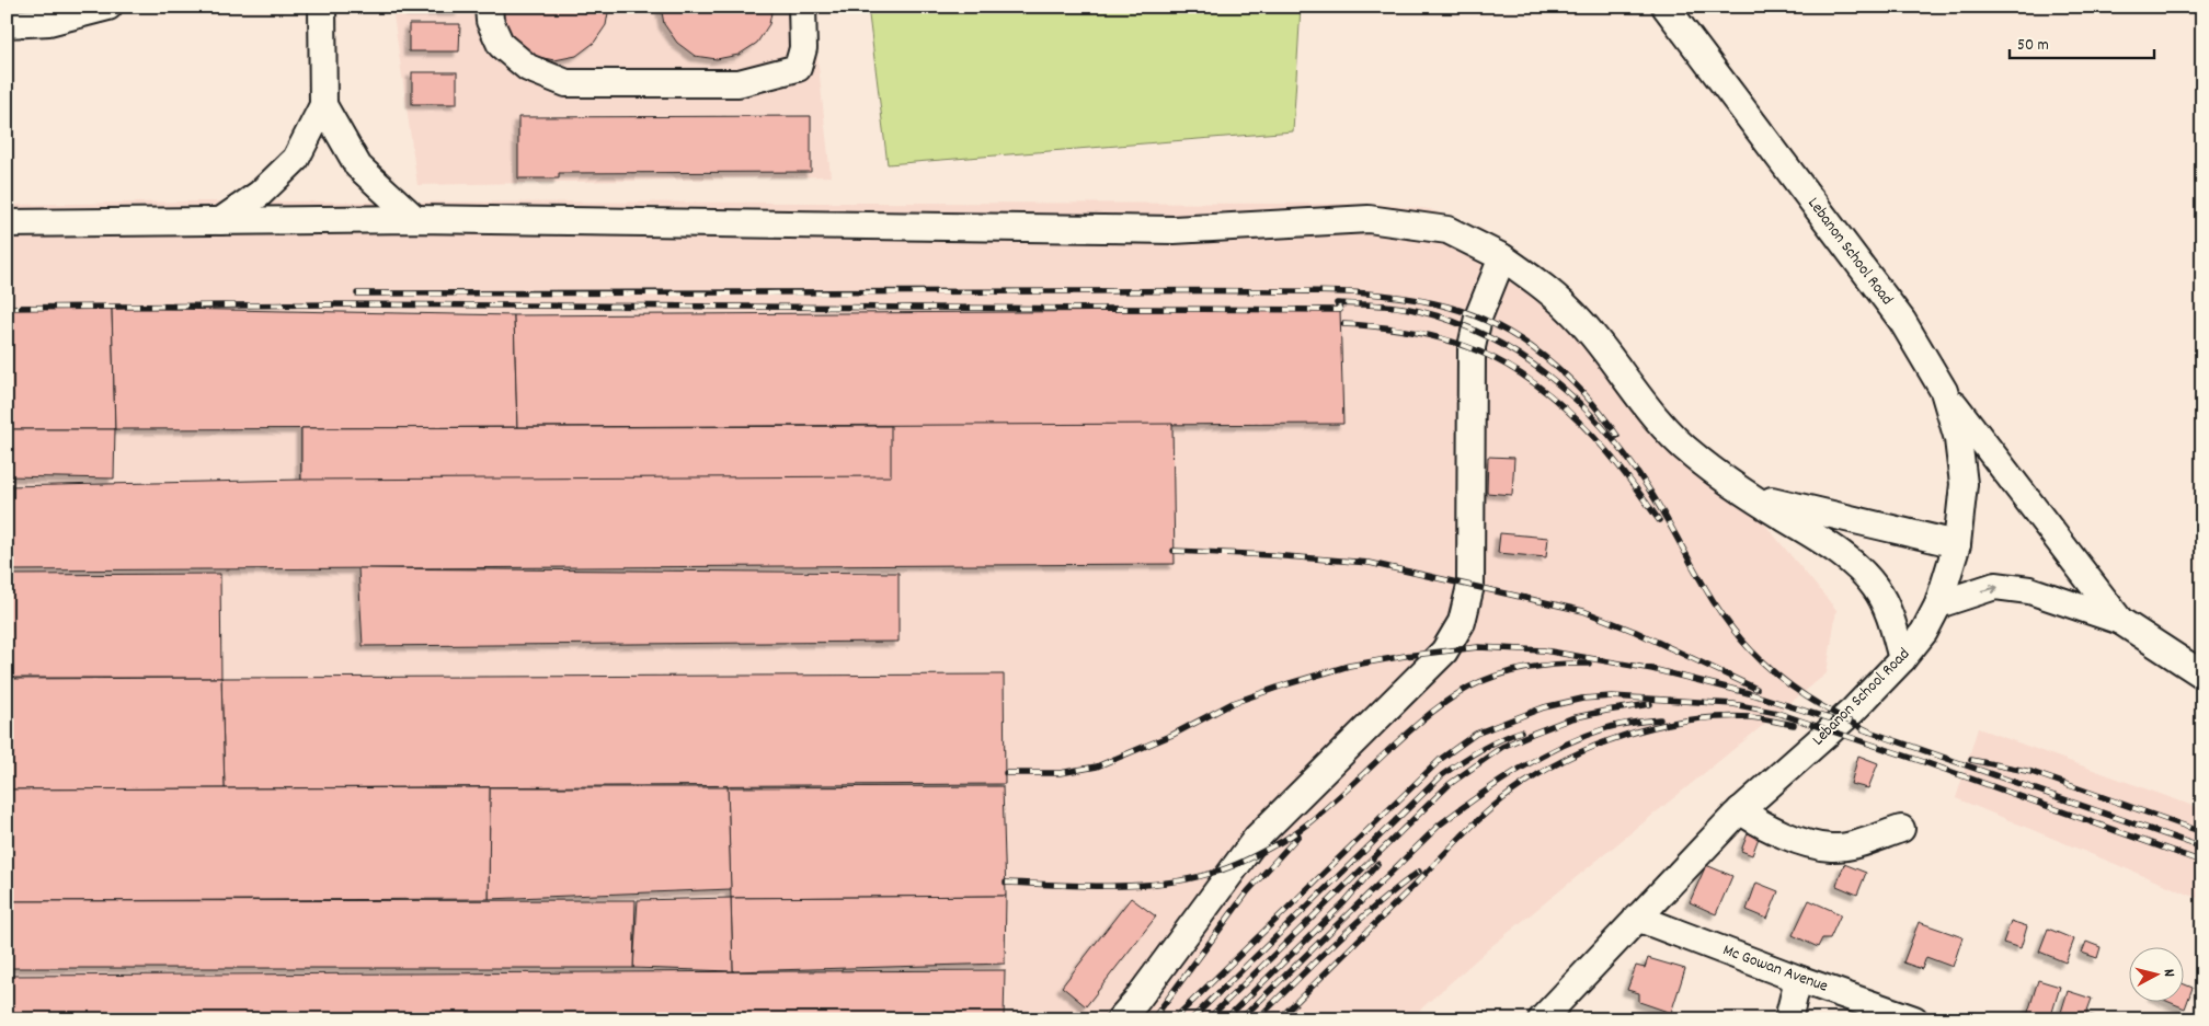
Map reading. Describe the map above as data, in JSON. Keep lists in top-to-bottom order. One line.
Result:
{"streets":{"street":["Lebanon School Road","Mc Gowan Avenue"]},"crossings":[["Lebanon School Road","Mc Gowan Avenue"]],"scale_bar":"50 m","north":"right"}
